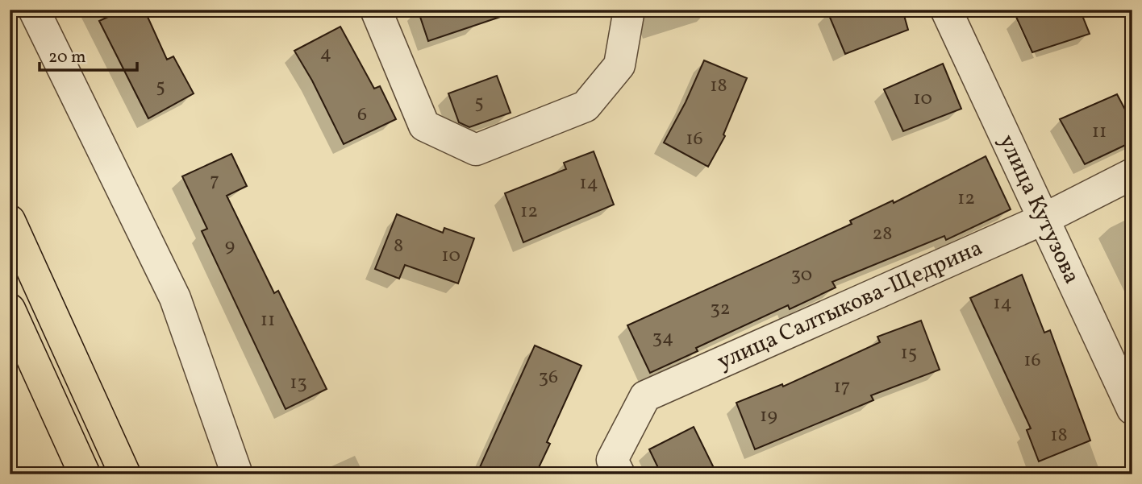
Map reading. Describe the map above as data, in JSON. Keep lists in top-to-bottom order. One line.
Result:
{"streets":{"street":["улица Кутузова","улица Салтыкова-Щедрина"]},"crossings":[["улица Кутузова","улица Салтыкова-Щедрина"]],"house_numbers":["4","18","5","10","5","6","11","16","7","14","12","12","28","9","8","10","30","14","32","11","34","15","16","36","13","17","19","18"],"scale_bar":"20 m"}
